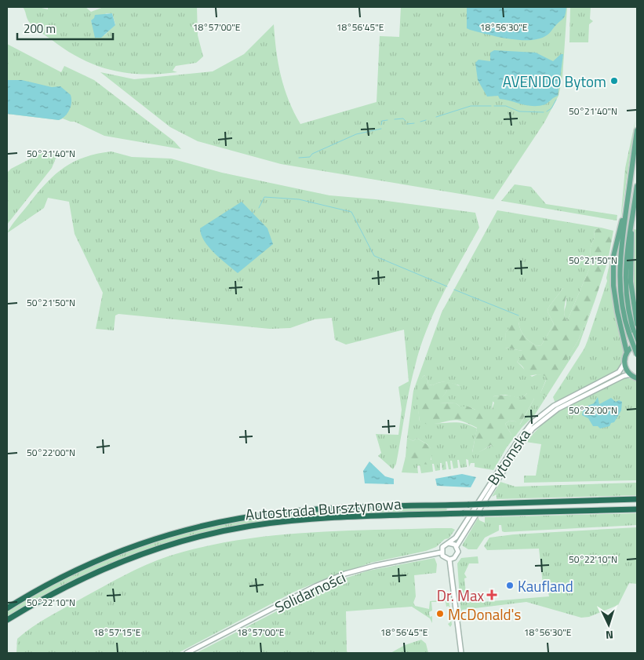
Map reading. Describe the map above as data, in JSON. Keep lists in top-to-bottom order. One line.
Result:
{"streets":{"highway":["Autostrada Bursztynowa"],"street":["Bytomska","Solidarności"]},"crossings":[["Bytomska","Solidarności"]],"places":{"other":["AVENIDO Bytom","Kaufland","McDonald's"],"health":["Dr. Max"]},"scale_bar":"200 m","north":"bottom","coordinates":["18°57'00\"E","18°56'45\"E","18°56'30\"E","50°21'40\"N","50°21'50\"N","50°22'00\"N","50°22'10\"N","18°57'15\"E"]}
